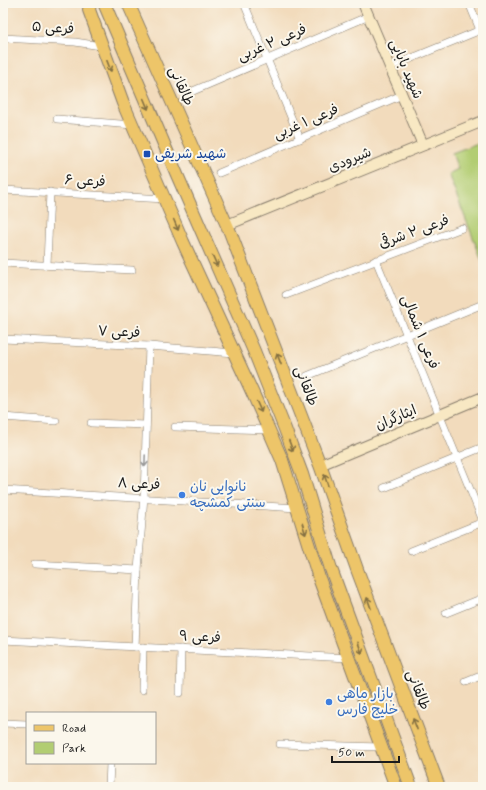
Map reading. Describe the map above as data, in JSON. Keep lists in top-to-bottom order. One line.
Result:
{"streets":{"main road":["طالقانی"],"street":["فرعی ۵","فرعی ۲ غربی","شهید بابایی","فرعی ۱ غربی","شیرودی","فرعی ۶","فرعی ۲ شرقی","فرعی ۷","فرعی ۱ شمالی","ایثارگران","فرعی ۸","فرعی ۹"]},"crossings":[["فرعی ۲ غربی","شهید بابایی"],["شهید بابایی","فرعی ۱ غربی"],["شهید بابایی","شیرودی"],["طالقانی","شیرودی"],["طالقانی","ایثارگران"],["فرعی ۲ شرقی","فرعی ۱ شمالی"],["فرعی ۱ شمالی","ایثارگران"]],"places":{"transit":["شهید شریفی"],"other":["نانوایی نان سنتی کمشچه","بازار ماهی خلیج فارس"]},"legend":["Road","Park"],"scale_bar":"50 m"}
